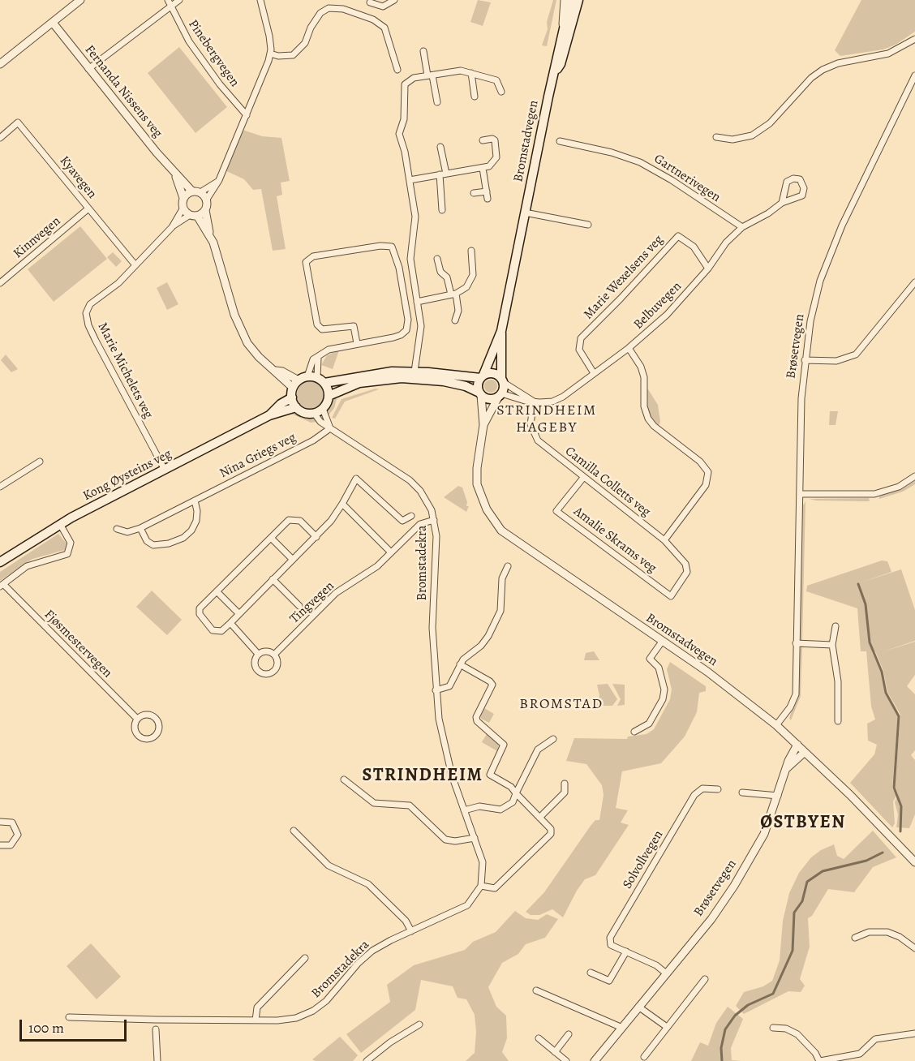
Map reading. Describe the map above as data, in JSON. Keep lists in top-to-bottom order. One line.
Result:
{"streets":{"main road":["Bromstadvegen","Kong Øysteins veg"],"street":["Pinebergvegen","Fernanda Nissens veg","Kyavegen","Gartnerivegen","Kinnvegen","Marie Wexelsens veg","Belbuvegen","Brøsetvegen","Marie Michelets veg","Nina Griegs veg","Camilla Colletts veg","Amalie Skrams veg","Bromstadekra","Tingvegen","Fjøsmestervegen","Solvollvegen"]},"crossings":[["Fernanda Nissens veg","Marie Michelets veg"],["Bromstadvegen","Belbuvegen"],["Bromstadvegen","Brøsetvegen"],["Kyavegen","Kinnvegen"],["Kyavegen","Marie Michelets veg"],["Gartnerivegen","Belbuvegen"],["Marie Wexelsens veg","Belbuvegen"],["Belbuvegen","Camilla Colletts veg"],["Brøsetvegen","Solvollvegen"],["Marie Michelets veg","Kong Øysteins veg"],["Nina Griegs veg","Bromstadekra"],["Kong Øysteins veg","Bromstadekra"],["Camilla Colletts veg","Amalie Skrams veg"],["Bromstadekra","Tingvegen"]],"districts":["STRINDHEIM HAGEBY","BROMSTAD","STRINDHEIM","ØSTBYEN"],"scale_bar":"100 m"}
